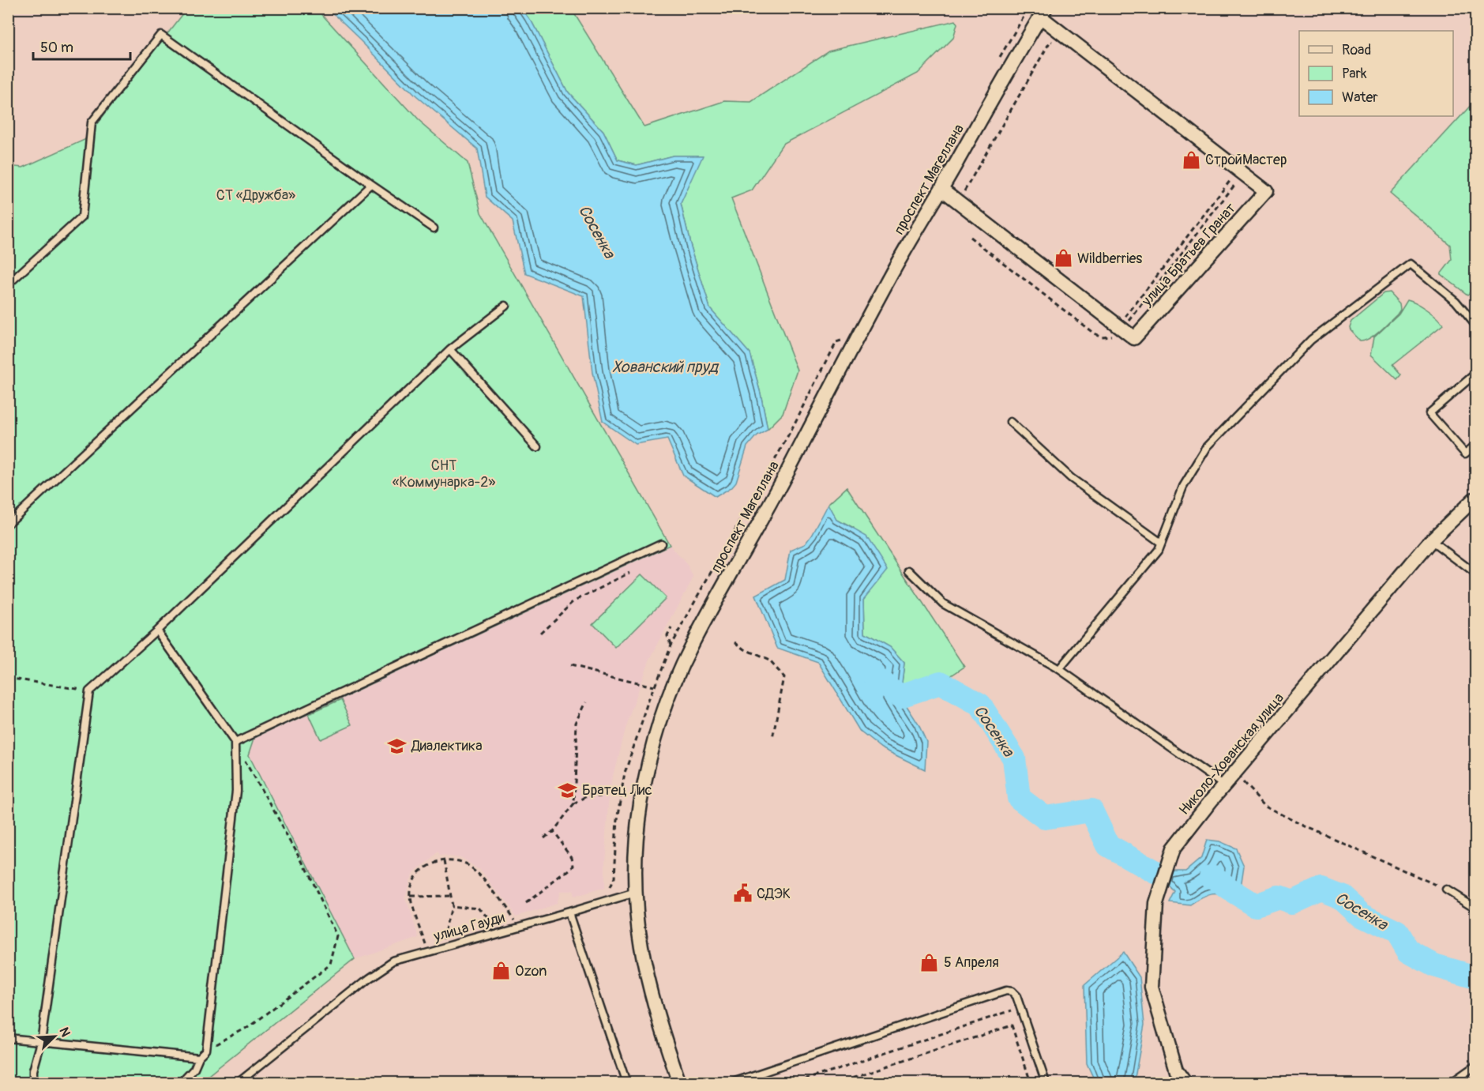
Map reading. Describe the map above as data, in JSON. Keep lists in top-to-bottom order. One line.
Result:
{"streets":{"street":["проспект Магеллана","улица Братьев Гранат","Николо-Хованская улица"],"lane":["улица Гауди"]},"crossings":[["проспект Магеллана","улица Гауди"]],"water":["Сосенка","Хованский пруд"],"parks":["СТ «Дружба»","СНТ «Коммунарка-2»"],"places":{"shop":["СтройМастер","Wildberries","5 Апреля","Ozon"],"school or university":["Диалектика","Братец Лис"],"public building":["СДЭК"]},"legend":["Road","Park","Water"],"scale_bar":"50 m","north":"top right"}
